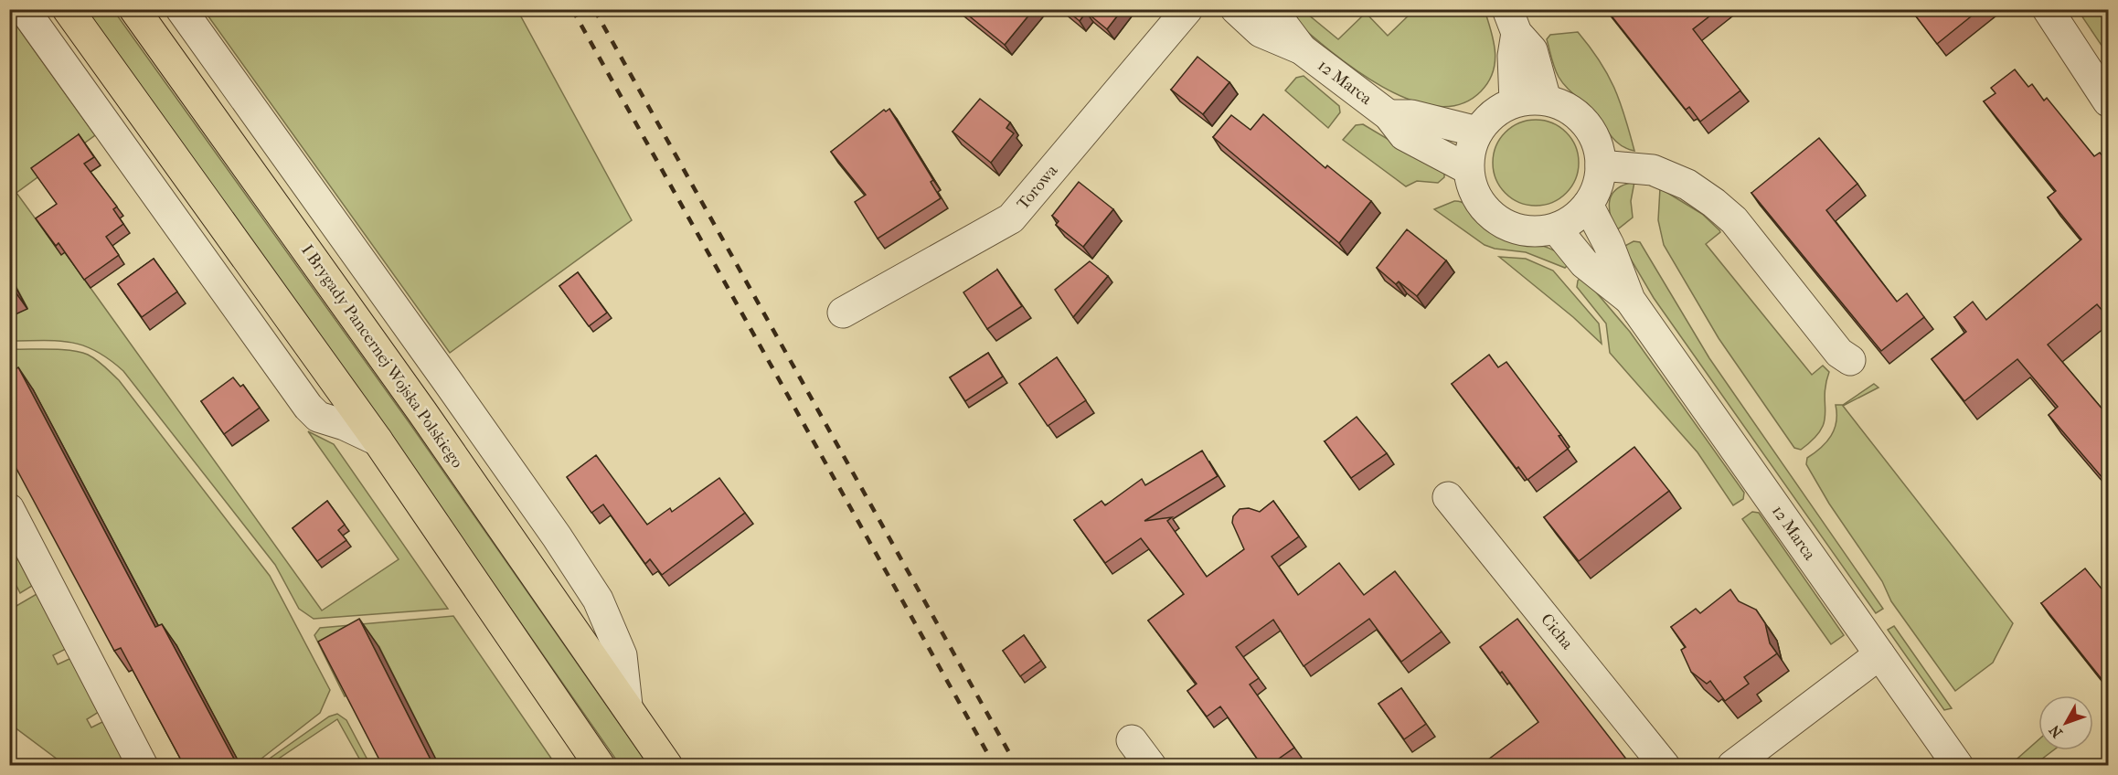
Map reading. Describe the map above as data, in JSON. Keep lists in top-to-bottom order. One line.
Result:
{"streets":{"main road":["I Brygady Pancernej Wojska Polskiego"],"street":["12 Marca","Torowa","Cicha"]},"north":"bottom left"}
